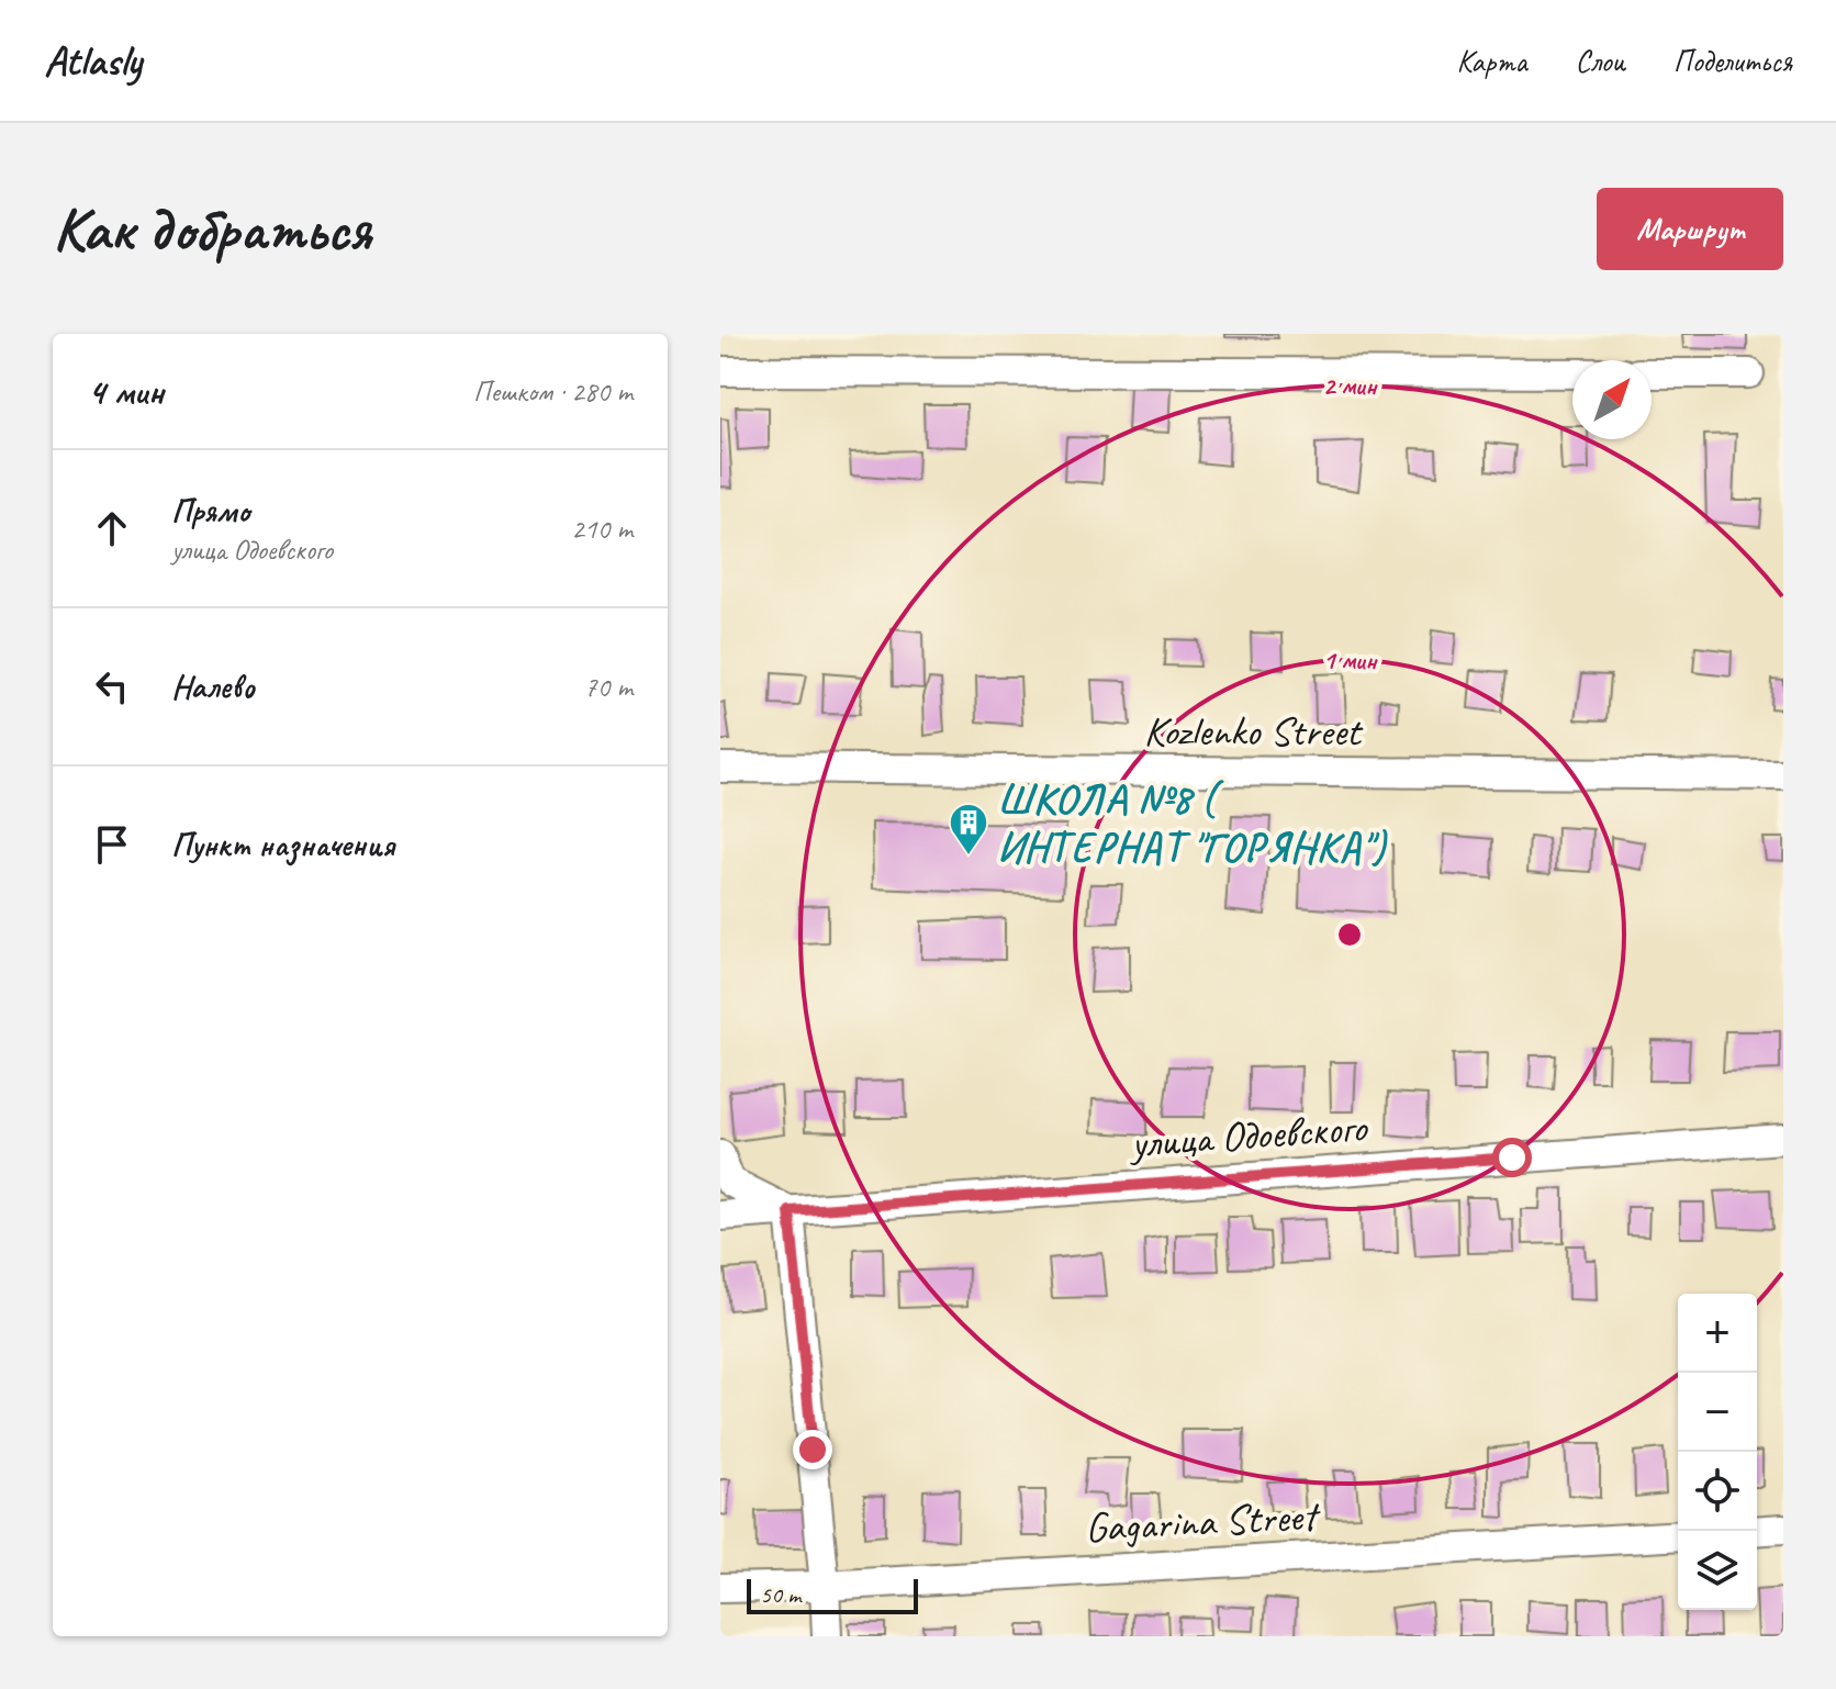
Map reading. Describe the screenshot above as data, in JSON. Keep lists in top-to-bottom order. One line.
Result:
{"streets":{"street":["Kozlenko Street","улица Одоевского","Gagarina Street"]},"places":{"building":["ШКОЛА №8 ( ИНТЕРНАТ \"ГОРЯНКА\")"]},"scale_bar":"50 m","north":"top right","page":{"header":"Atlasly","nav":["Карта","Слои","Поделиться"],"buttons":"Маршрут","title":"Как добраться","heading":["4 мин","Пешком · 280 m"],"list":[["Прямо","улица Одоевского","210 m"],["Налево","70 m"],"Пункт назначения"],"map_buttons":["+","−"],"scale":"50 m"},"rings":["2 мин","1 мин"]}
